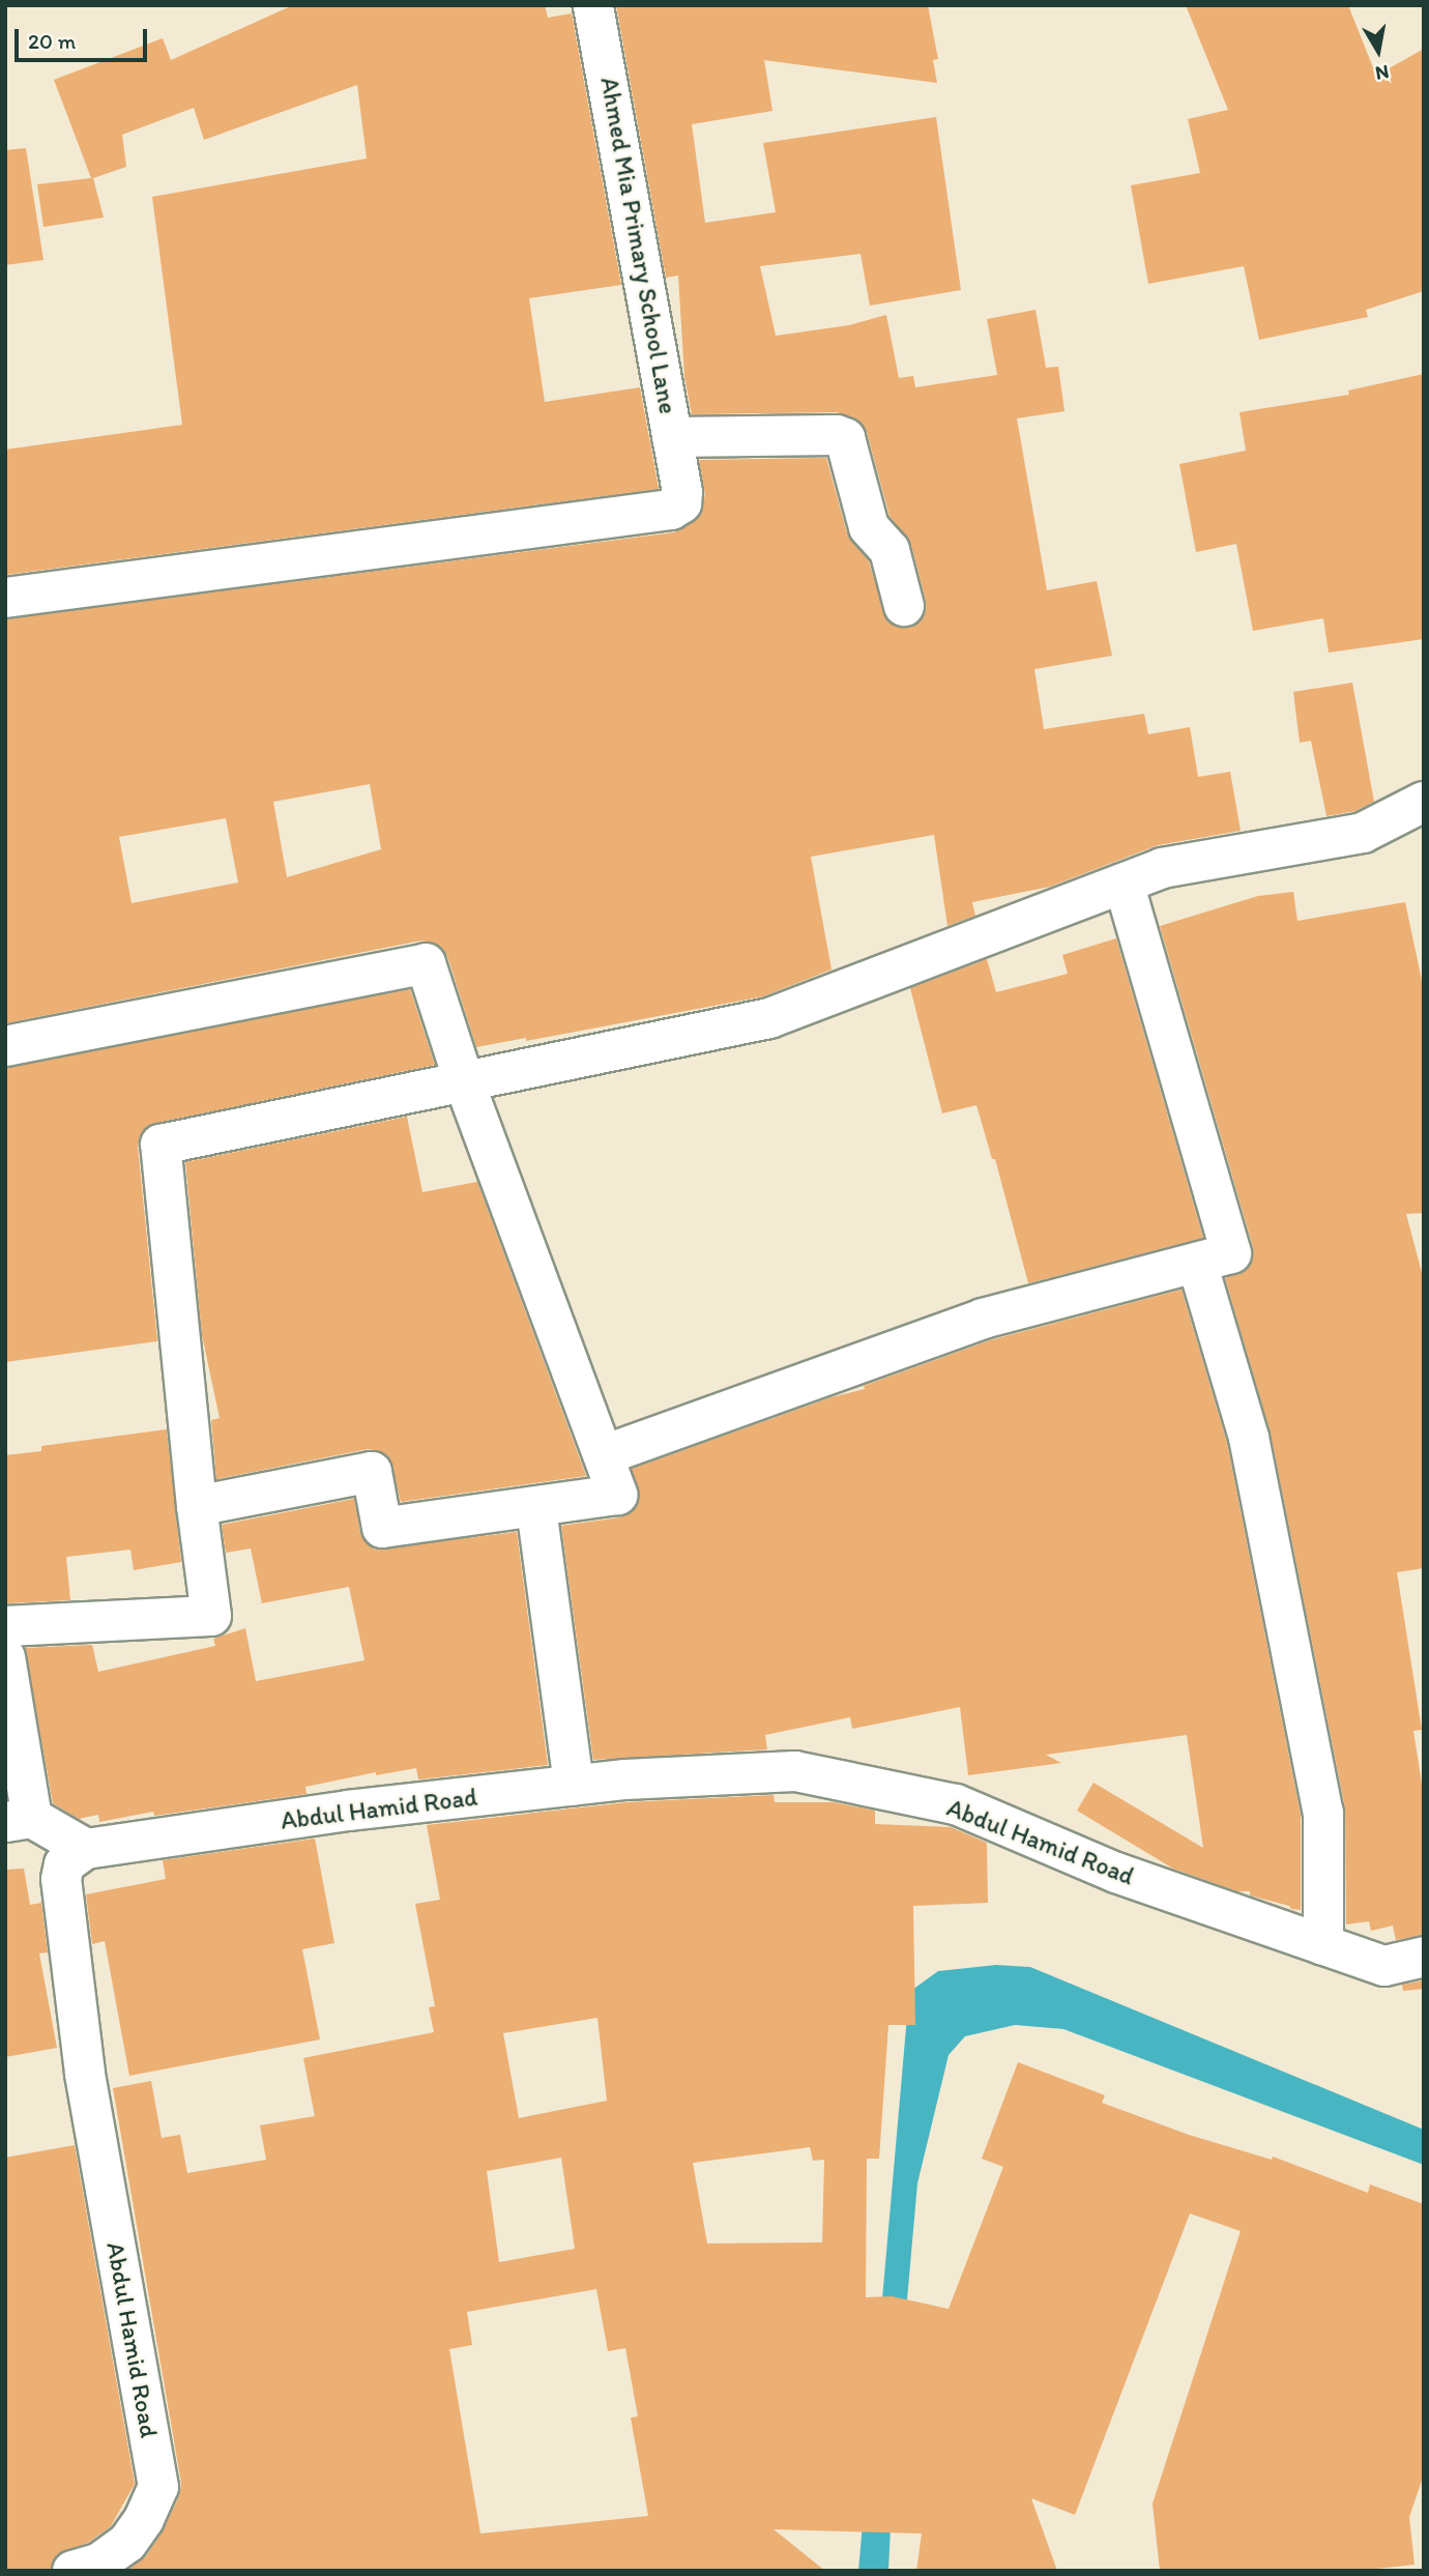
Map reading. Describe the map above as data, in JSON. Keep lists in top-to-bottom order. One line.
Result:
{"streets":{"street":["Ahmed Mia Primary School Lane","Abdul Hamid Road"]},"scale_bar":"20 m","north":"bottom"}
